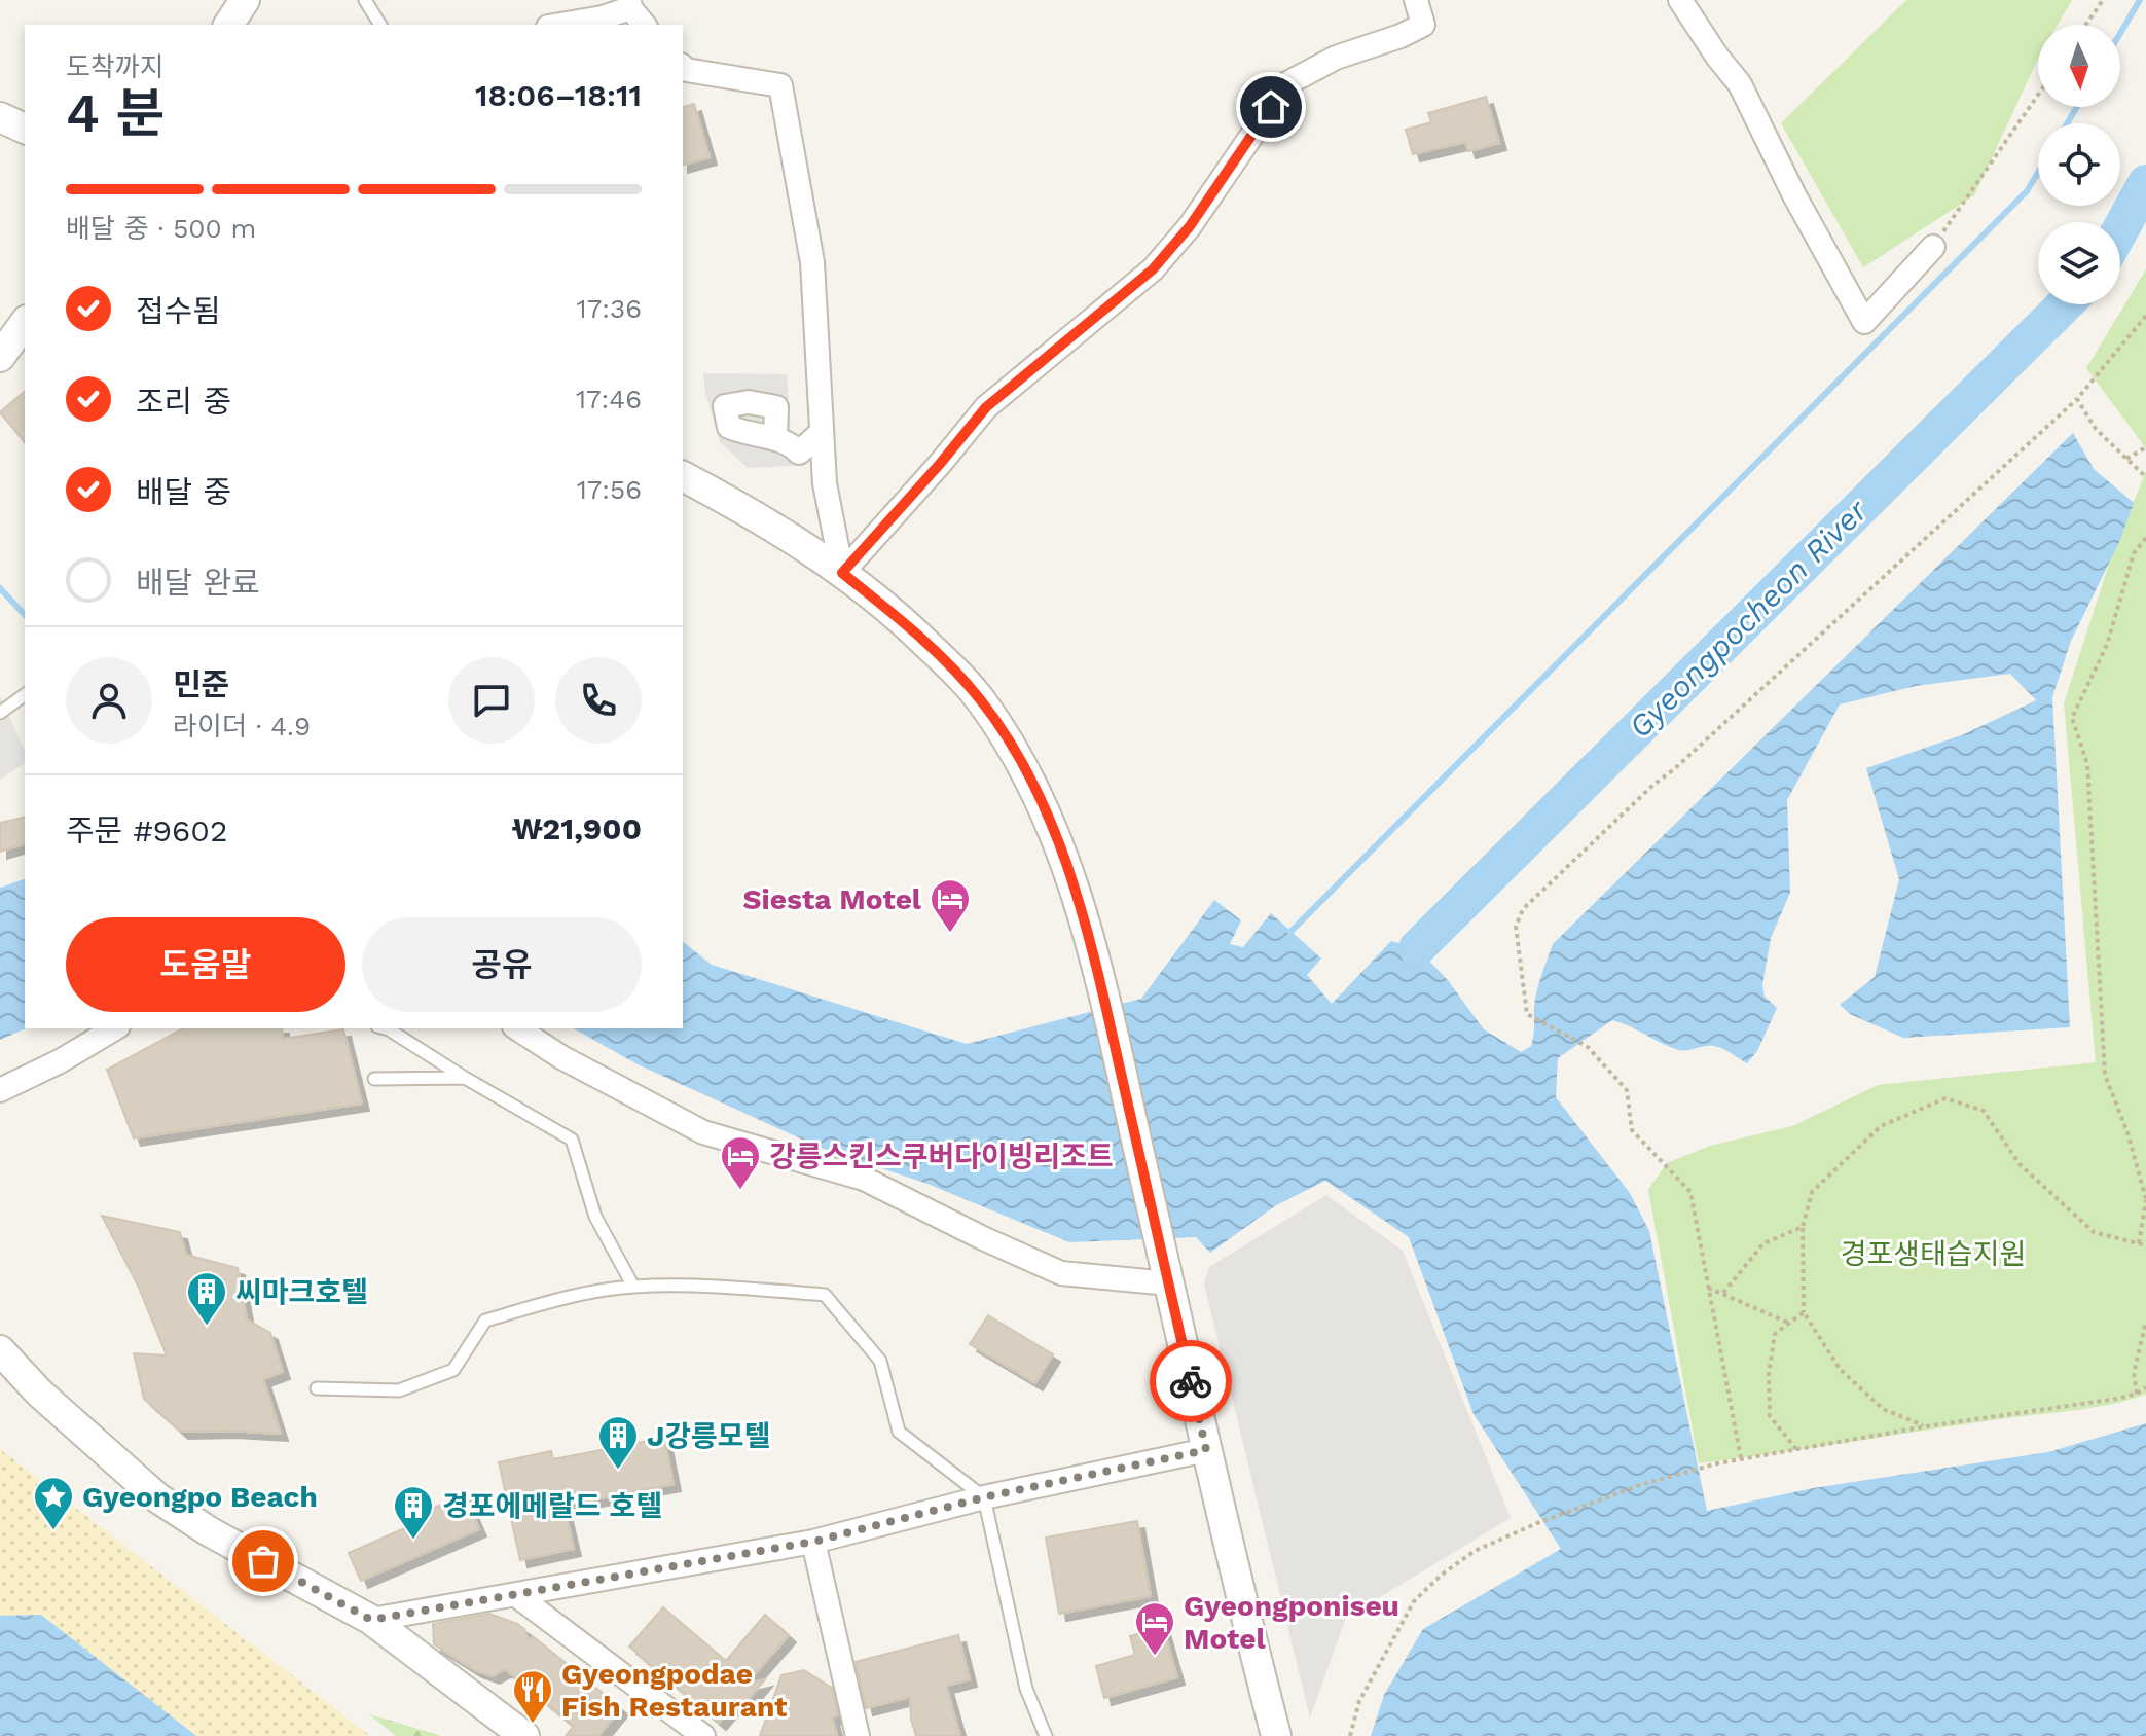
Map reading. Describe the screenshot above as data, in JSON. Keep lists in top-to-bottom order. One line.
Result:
{"water":["Gyeongpocheon River"],"parks":["경포생태습지원"],"places":{"hotel":["Siesta Motel","강릉스킨스쿠버다이빙리조트","Gyeongponiseu Motel"],"building":["씨마크호텔","J강릉모텔","경포에메랄드 호텔"],"place":["Gyeongpo Beach"],"restaurant":["Gyeongpodae Fish Restaurant"]},"north":"bottom","page":{"heading":["4 분","도착까지","18:06–18:11"],"panel":["민준","라이더 · 4.9","주문 #9602","₩21,900"],"bar":"배달 중 · 500 m","list":[["접수됨","17:36"],["조리 중","17:46"],["배달 중","17:56"],"배달 완료"],"buttons":["도움말","공유"]}}
